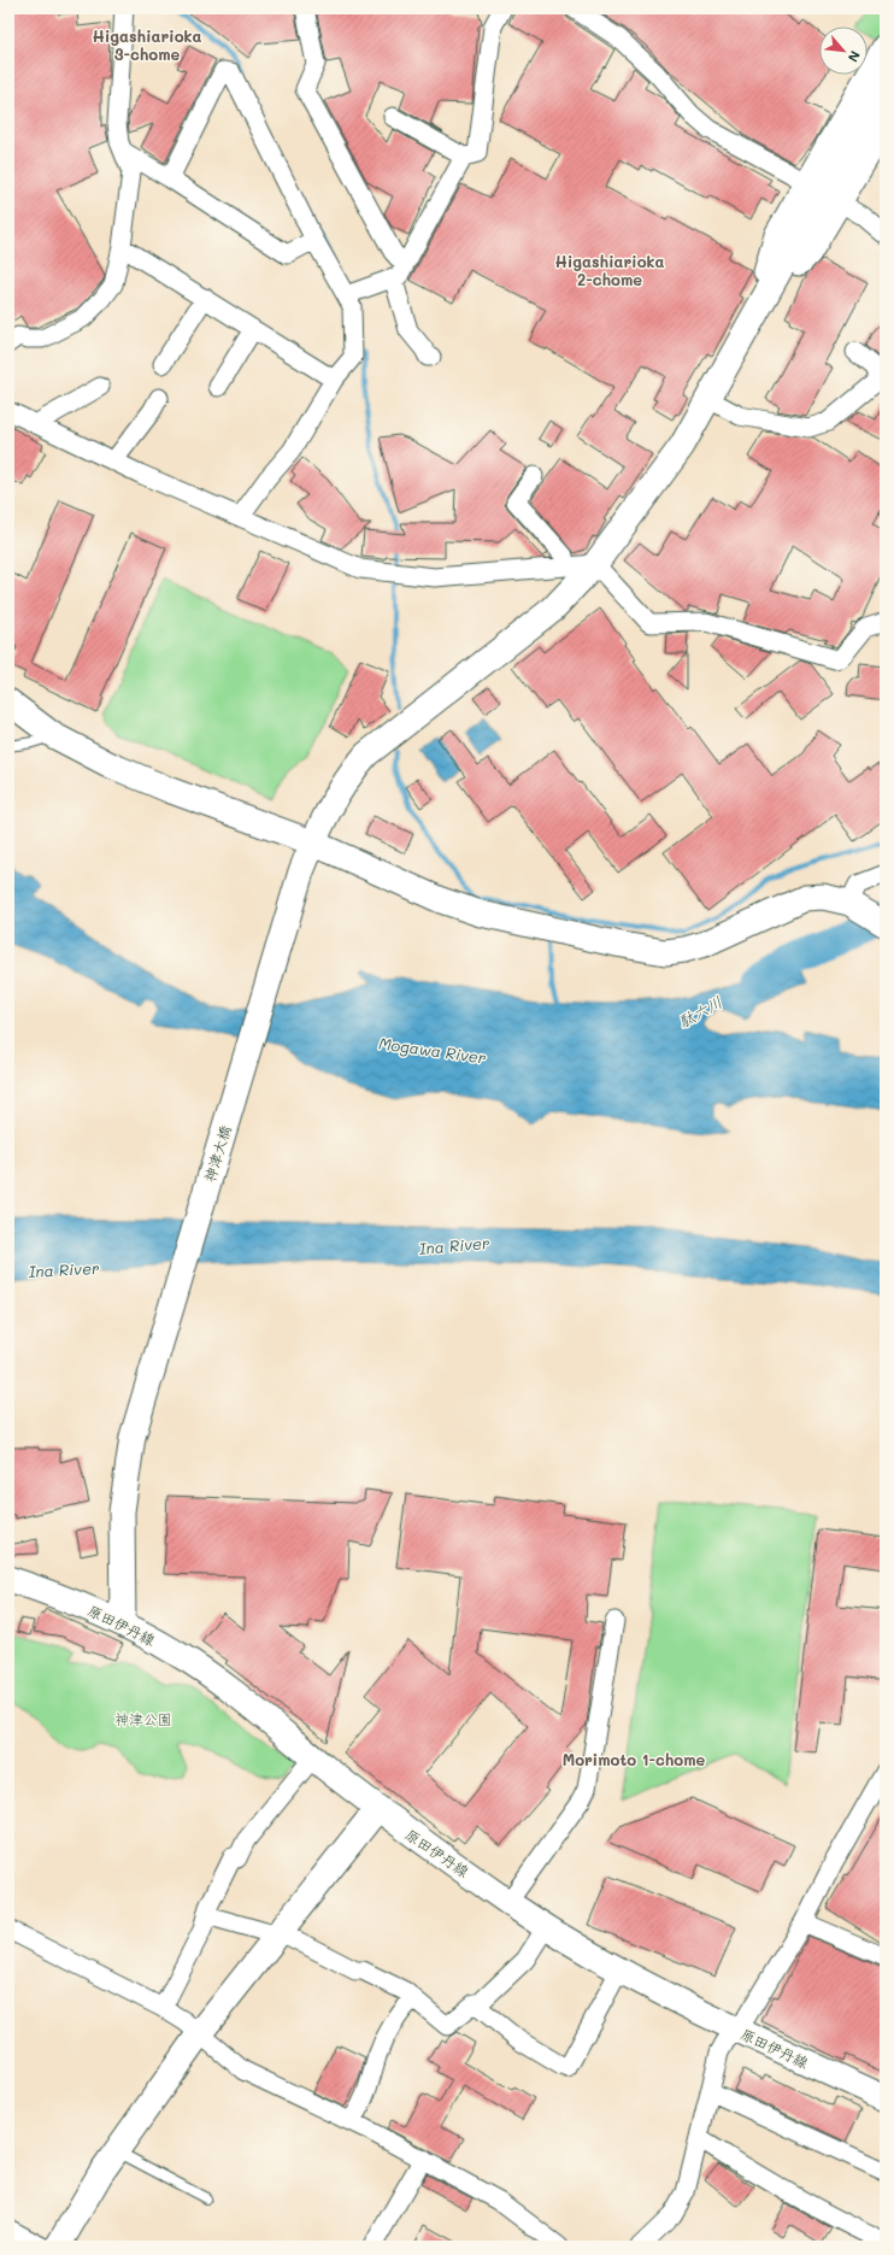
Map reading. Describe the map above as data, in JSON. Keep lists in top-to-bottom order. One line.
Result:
{"streets":{"street":["神津大橋","原田伊丹線"]},"crossings":[["神津大橋","原田伊丹線"]],"districts":["Higashiarioka 3-chome","Higashiarioka 2-chome","Morimoto 1-chome"],"water":["駄六川","Mogawa River","Ina River"],"parks":["神津公園"],"north":"bottom right"}
